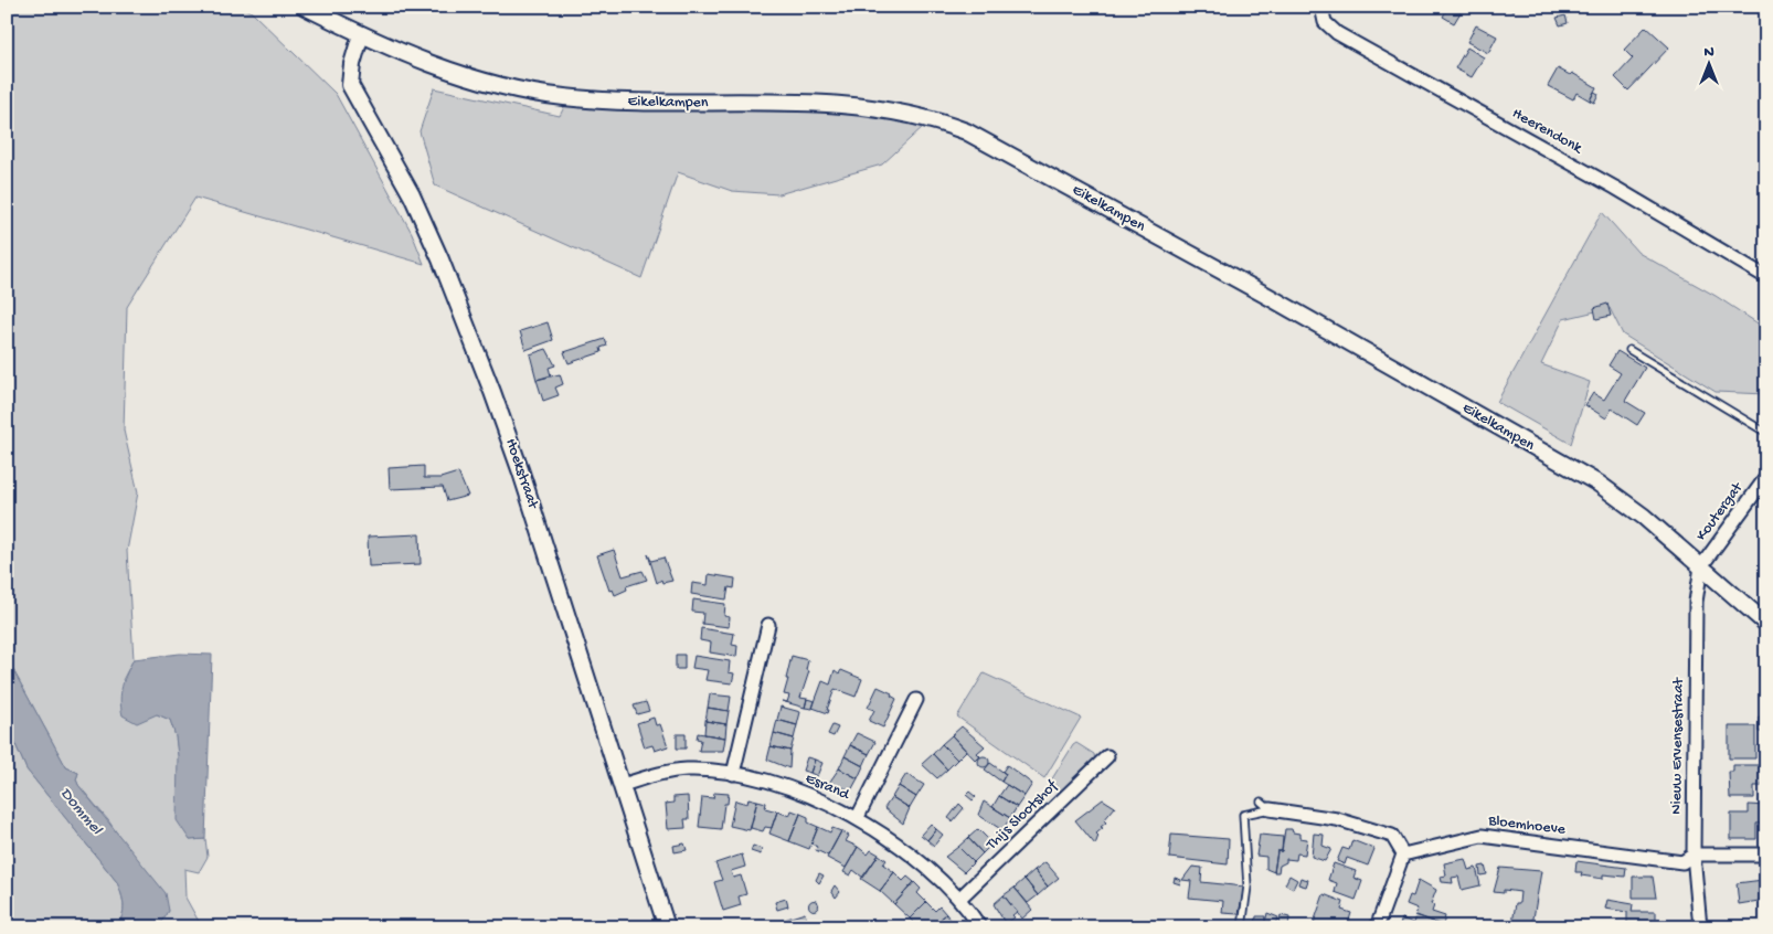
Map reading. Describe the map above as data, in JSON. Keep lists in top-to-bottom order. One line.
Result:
{"streets":{"street":["Eikelkampen","Heerendonk","Hoekstraat","Koutergat","Nieuw Ervensestraat","Esrand","Thijs Slootshof","Bloemhoeve"]},"crossings":[["Eikelkampen","Hoekstraat"],["Eikelkampen","Koutergat"],["Eikelkampen","Nieuw Ervensestraat"],["Hoekstraat","Esrand"],["Koutergat","Nieuw Ervensestraat"],["Nieuw Ervensestraat","Bloemhoeve"],["Esrand","Thijs Slootshof"]],"water":["Dommel"],"north":"top"}
